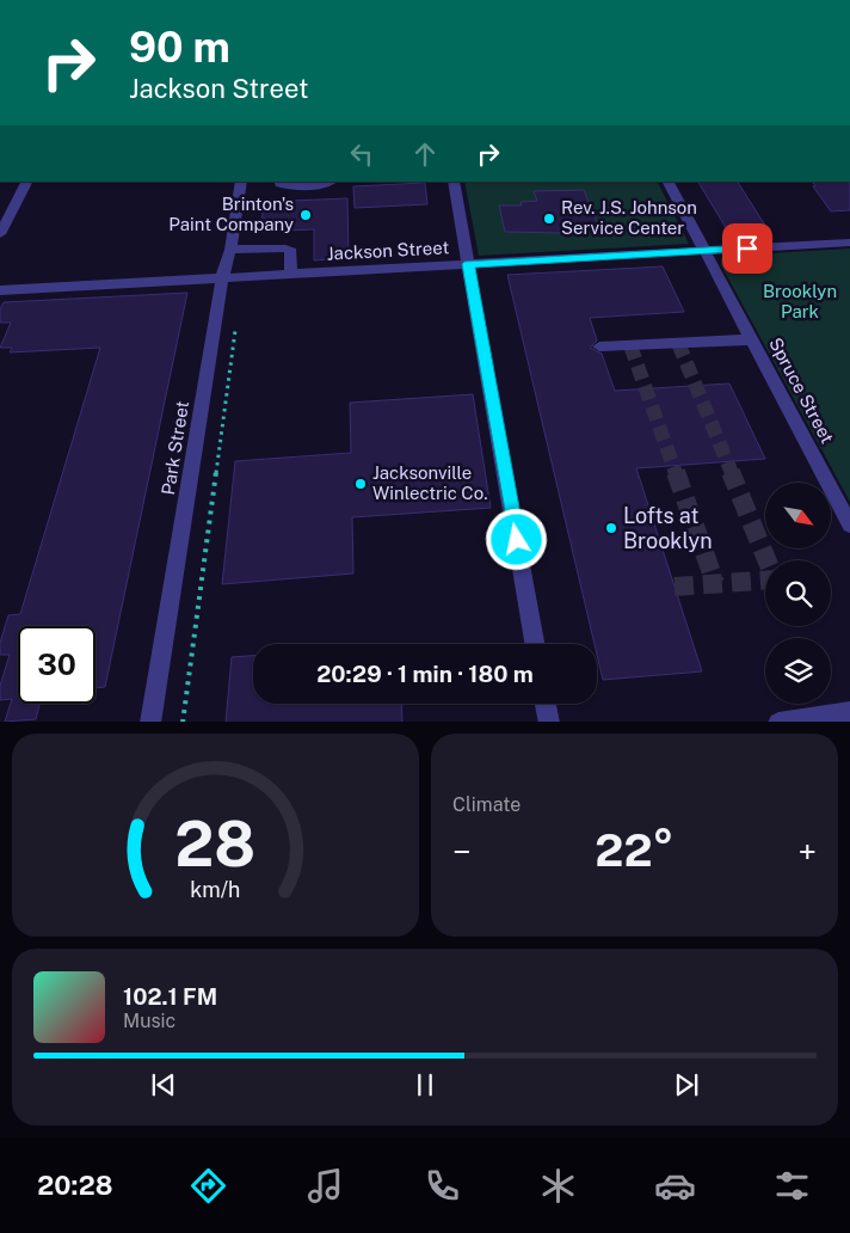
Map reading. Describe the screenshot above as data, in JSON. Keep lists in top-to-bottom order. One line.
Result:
{"streets":{"street":["Jackson Street","Spruce Street","Park Street"]},"crossings":[["Jackson Street","Spruce Street"],["Jackson Street","Park Street"]],"parks":["Brooklyn Park"],"places":["Brinton's Paint Company","Rev. J.S. Johnson Service Center","Jacksonville Winlectric Co.","Lofts at Brooklyn"],"north":"bottom right","page":{"turn":["90 m","Jackson Street"],"limit":"30","trip":"20:29 · 1 min · 180 m","tile":"Climate","heat":["−","22°","+"],"song":["102.1 FM","Music"],"tabs":"20:28","gauge":["28","km/h"]}}
